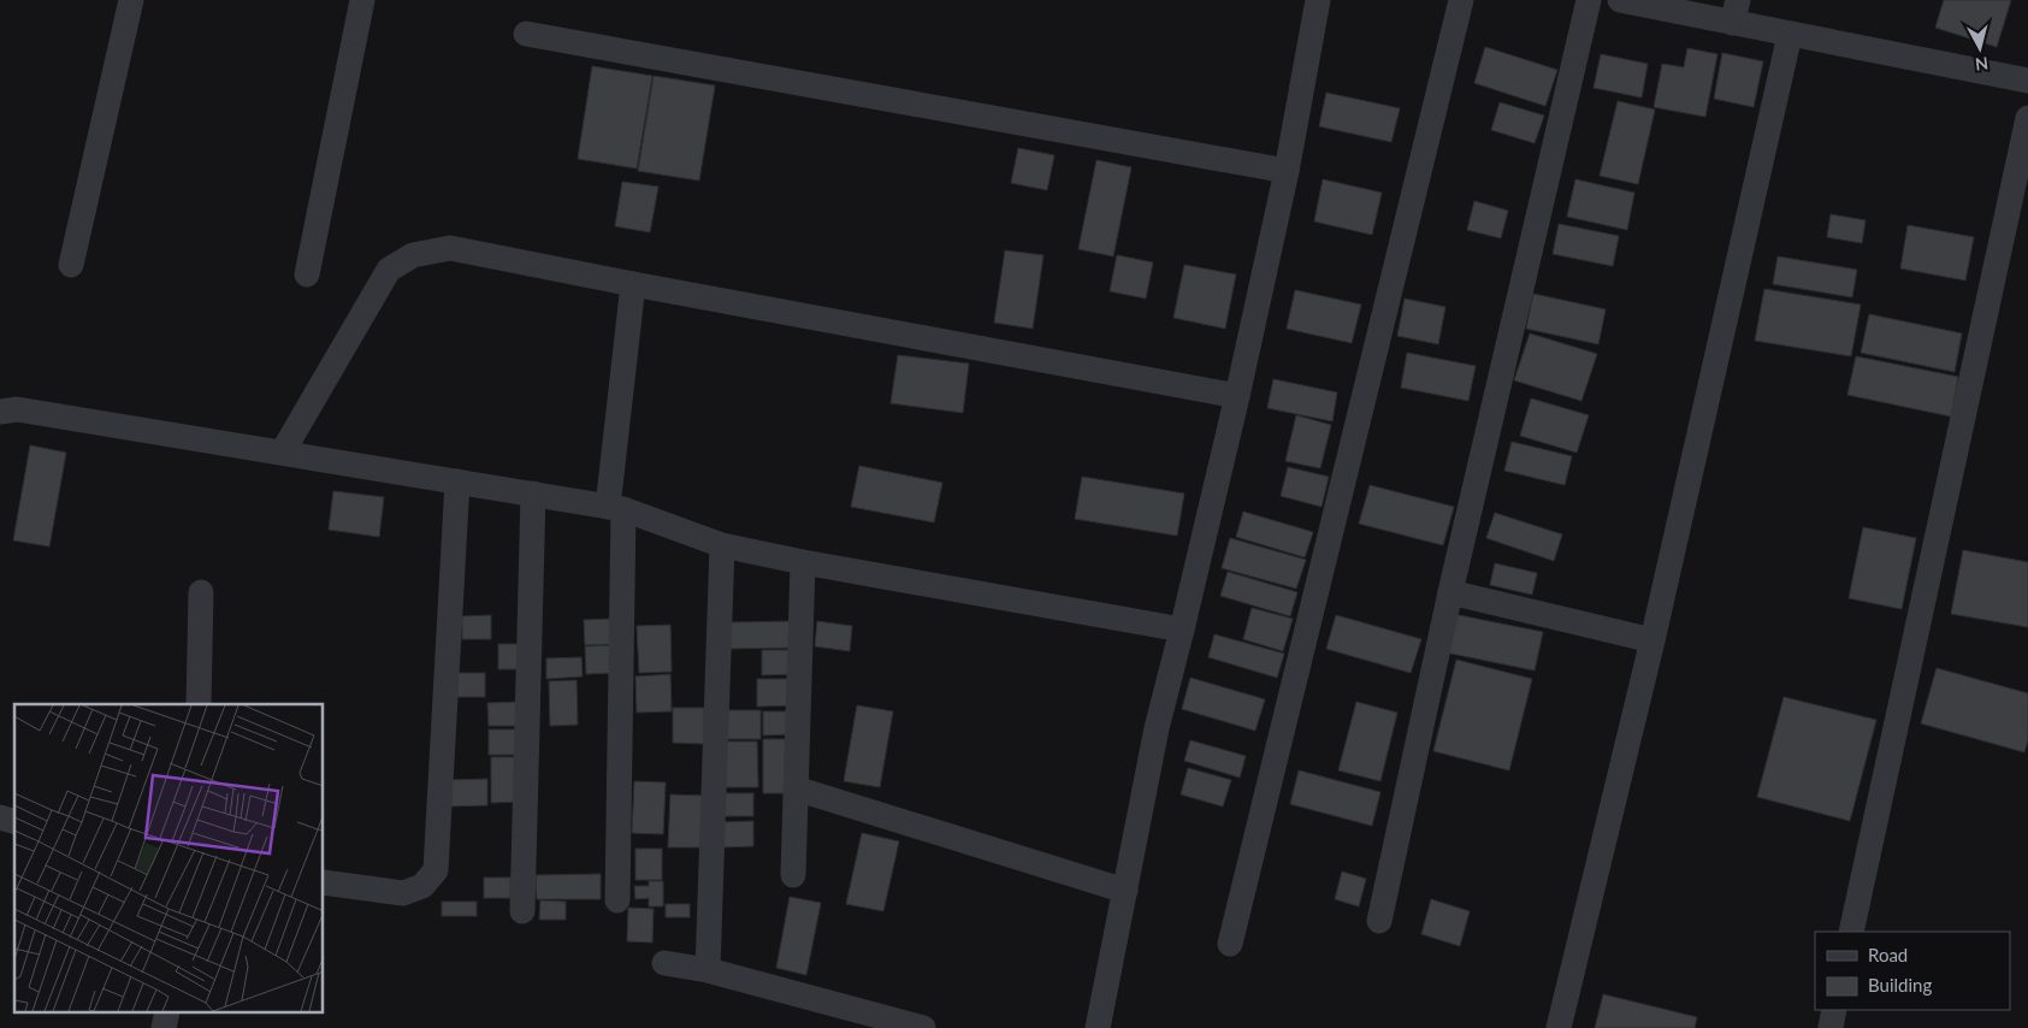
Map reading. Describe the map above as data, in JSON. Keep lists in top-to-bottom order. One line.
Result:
{"legend":["Road","Building"],"north":"bottom"}
